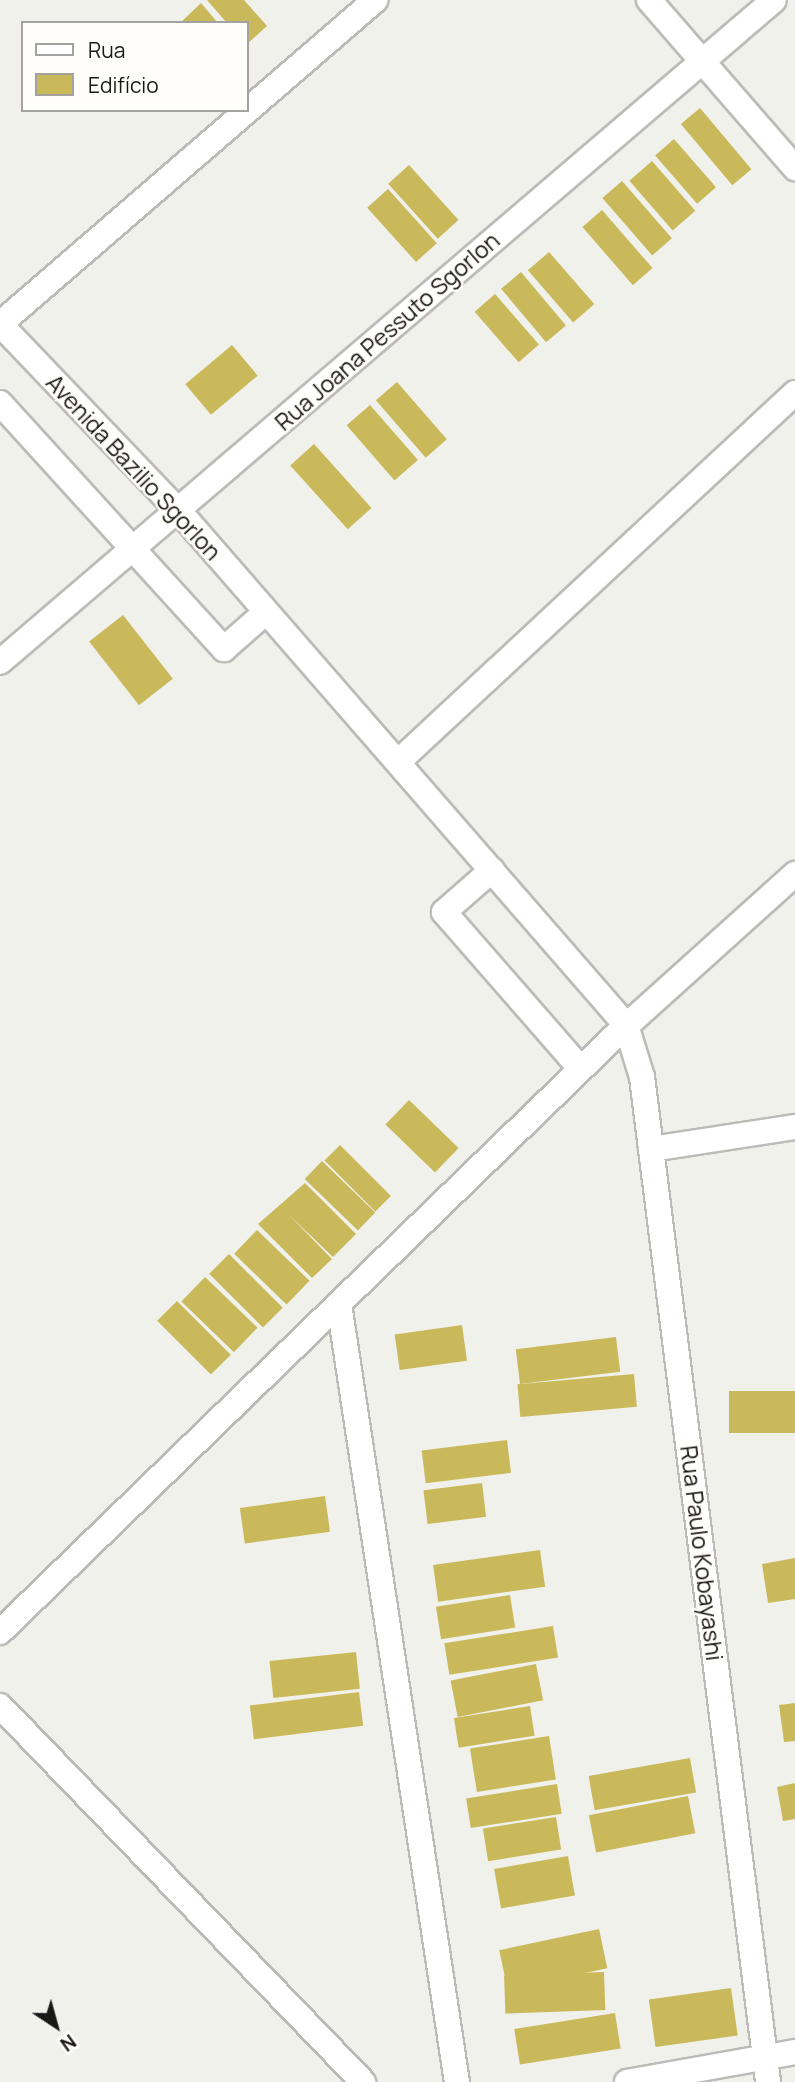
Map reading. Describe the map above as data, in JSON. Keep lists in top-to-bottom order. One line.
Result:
{"streets":{"street":["Rua Joana Pessuto Sgorlon","Avenida Bazilio Sgorlon","Rua Paulo Kobayashi"]},"crossings":[["Rua Joana Pessuto Sgorlon","Avenida Bazilio Sgorlon"],["Avenida Bazilio Sgorlon","Rua Paulo Kobayashi"]],"legend":["Rua","Edifício"],"north":"bottom right"}
